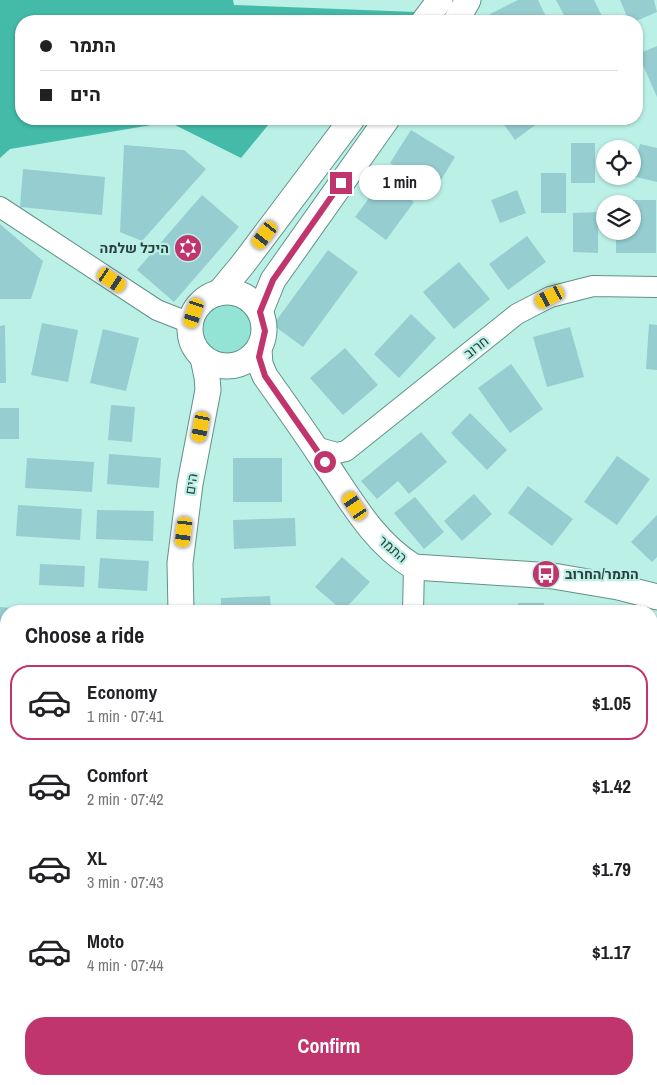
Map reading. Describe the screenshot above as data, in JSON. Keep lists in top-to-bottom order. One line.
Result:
{"streets":{"main road":["הים","התמר"],"street":["חרוב"]},"crossings":[["חרוב","התמר"],["הים","התמר"]],"places":{"synagogue":["היכל שלמה"],"bus stop":["התמר/החרוב"]},"page":{"banner":["התמר","הים"],"bubble":"1 min","heading":"Choose a ride","list":[{"name":"Economy","note":"1 min · 07:41","value":"$1.05"},{"name":"Comfort","note":"2 min · 07:42","value":"$1.42"},{"name":"XL","note":"3 min · 07:43","value":"$1.79"},{"name":"Moto","note":"4 min · 07:44","value":"$1.17"}],"buttons":"Confirm"}}
